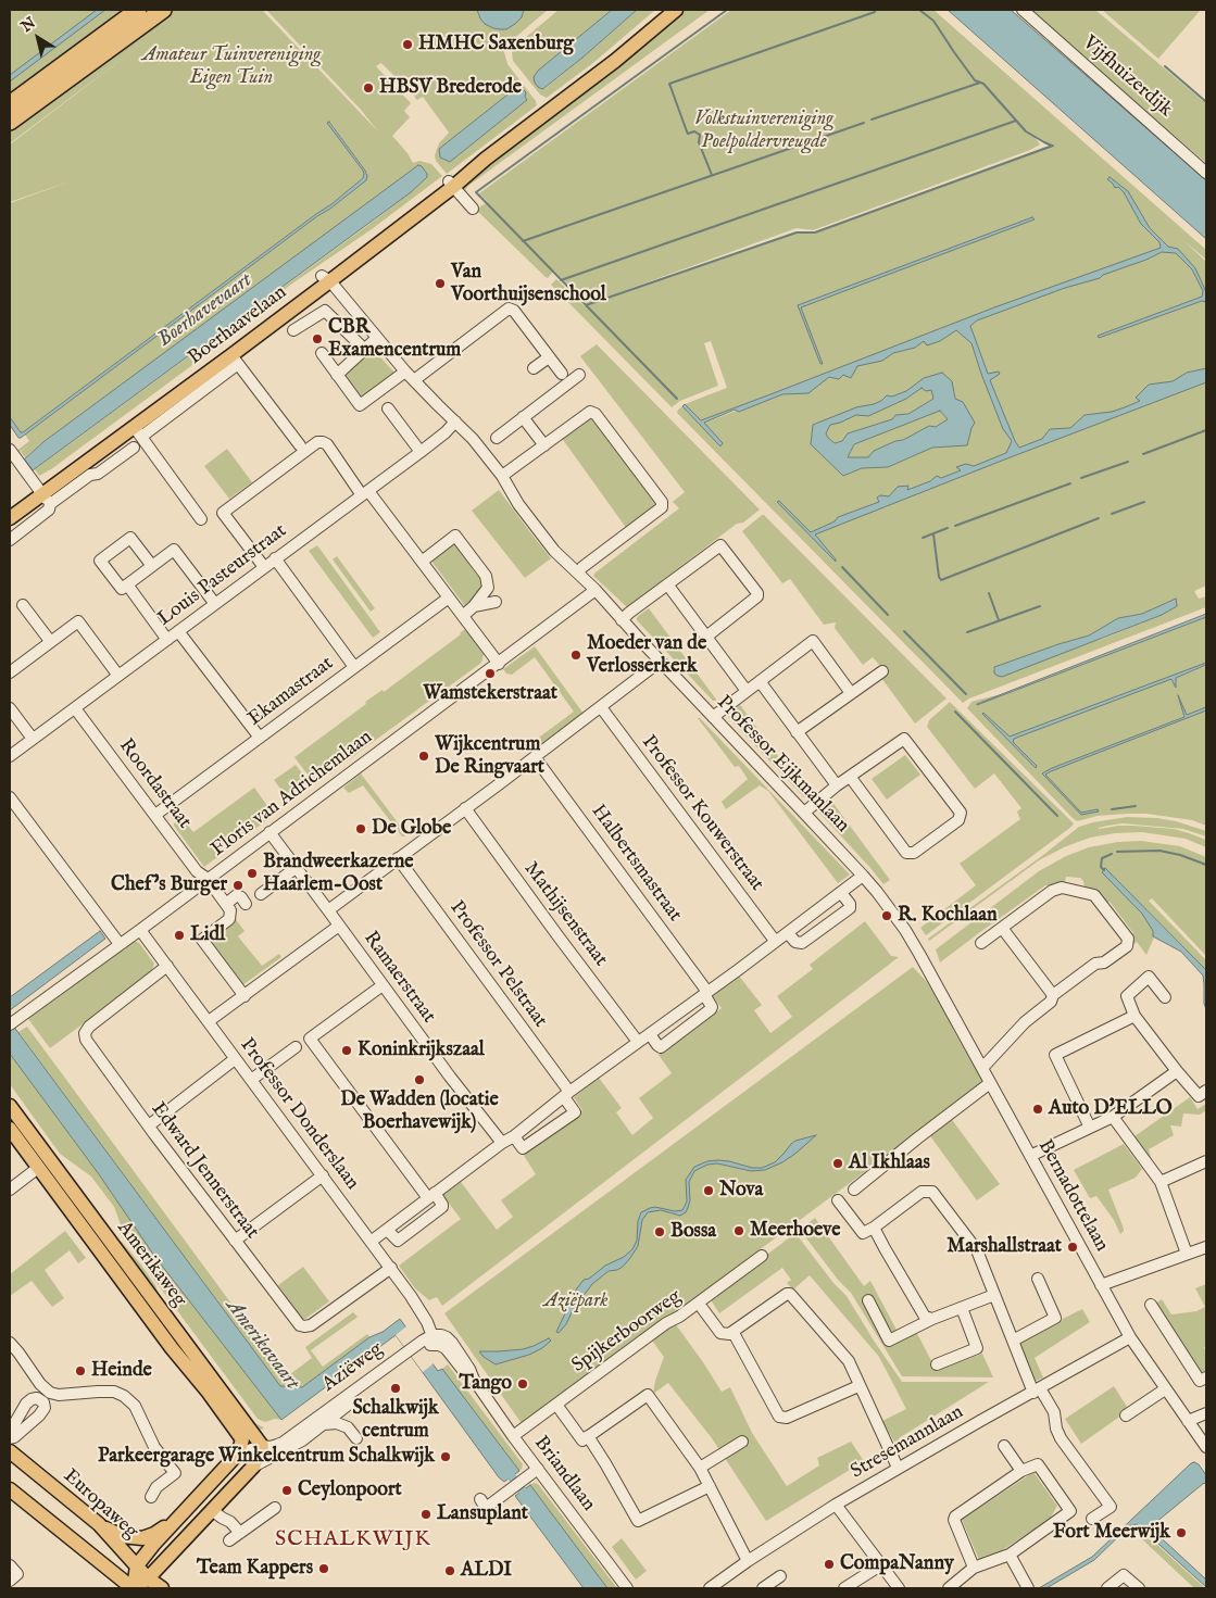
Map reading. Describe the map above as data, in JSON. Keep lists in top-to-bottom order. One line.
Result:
{"streets":{"main road":["Boerhaavelaan","Amerikaweg","Europaweg"],"street":["Vijfhuizerdijk","Louis Pasteurstraat","Ekamastraat","Professor Eijkmanlaan","Roordastraat","Floris van Adrichemlaan","Professor Kouwerstraat","Halbertsmastraat","Mathijsenstraat","Professor Pelstraat","Ramaerstraat","Professor Donderslaan","Edward Jennerstraat","Bernadottelaan","Spijkerboorweg","Aziëweg","Stresemannlaan","Briandlaan"]},"crossings":[["Boerhaavelaan","Professor Eijkmanlaan"],["Louis Pasteurstraat","Professor Eijkmanlaan"],["Louis Pasteurstraat","Roordastraat"],["Ekamastraat","Roordastraat"],["Professor Eijkmanlaan","Floris van Adrichemlaan"],["Professor Eijkmanlaan","Bernadottelaan"],["Roordastraat","Floris van Adrichemlaan"],["Floris van Adrichemlaan","Ramaerstraat"],["Floris van Adrichemlaan","Professor Donderslaan"],["Professor Donderslaan","Edward Jennerstraat"],["Professor Donderslaan","Aziëweg"],["Professor Donderslaan","Briandlaan"],["Bernadottelaan","Stresemannlaan"],["Amerikaweg","Aziëweg"],["Spijkerboorweg","Briandlaan"],["Aziëweg","Briandlaan"]],"districts":["SCHALKWIJK"],"water":["Boerhavevaart","Amerikavaart"],"parks":["Amateur Tuinvereniging Eigen Tuin","Volkstuinvereniging Poelpoldervreugde","Aziëpark"],"places":["HMHC Saxenburg","HBSV Brederode","Van Voorthuijsenschool","CBR Examencentrum","Moeder van de Verlosserkerk","Wamstekerstraat","Wijkcentrum De Ringvaart","De Globe","Brandweerkazerne Haarlem-Oost","Chef's Burger","R. Kochlaan","Lidl","Koninkrijkszaal","De Wadden (locatie Boerhavewijk)","Auto D'ELLO","Al Ikhlaas","Nova","Meerhoeve","Bossa","Marshallstraat","Heinde","Tango","Schalkwijk centrum","Parkeergarage Winkelcentrum Schalkwijk","Ceylonpoort","Lansuplant","Fort Meerwijk","CompaNanny","Team Kappers","ALDI"],"north":"top left"}
